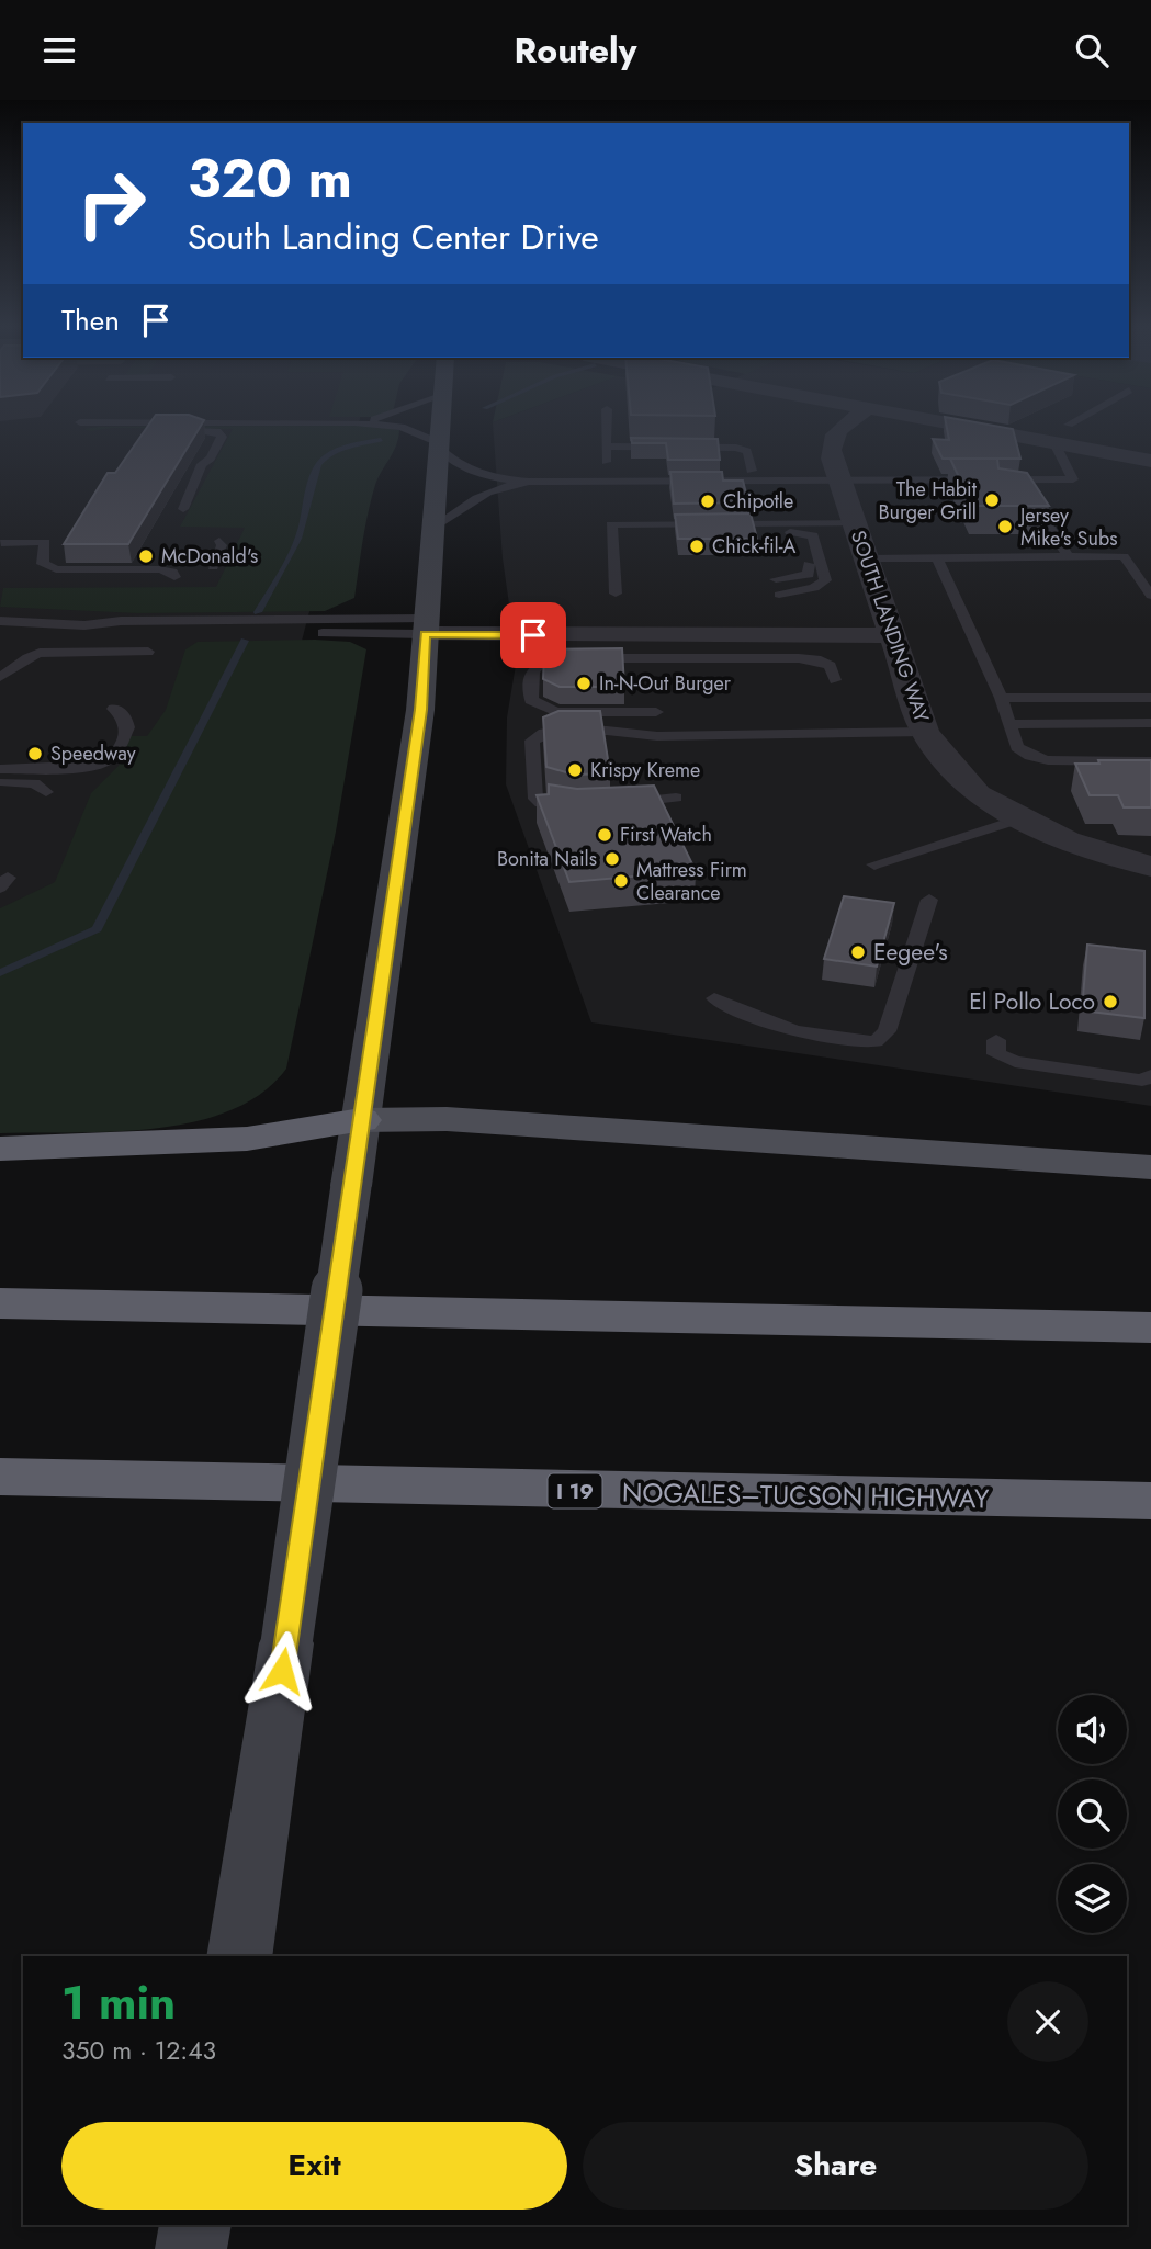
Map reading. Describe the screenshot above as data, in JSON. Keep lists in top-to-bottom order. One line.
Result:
{"streets":{"highway":["I 19","NOGALES–TUCSON HIGHWAY"],"street":["SOUTH LANDING WAY"]},"places":["The Habit Burger Grill","Chipotle","Jersey Mike's Subs","Chick-fil-A","McDonald's","In-N-Out Burger","Speedway","Krispy Kreme","First Watch","Bonita Nails","Mattress Firm Clearance","Eegee's","El Pollo Loco"],"page":{"header":"Routely","turn":["320 m","South Landing Center Drive"],"then":"Then","heading":["1 min","350 m · 12:43"],"buttons":["Exit","Share"]}}
